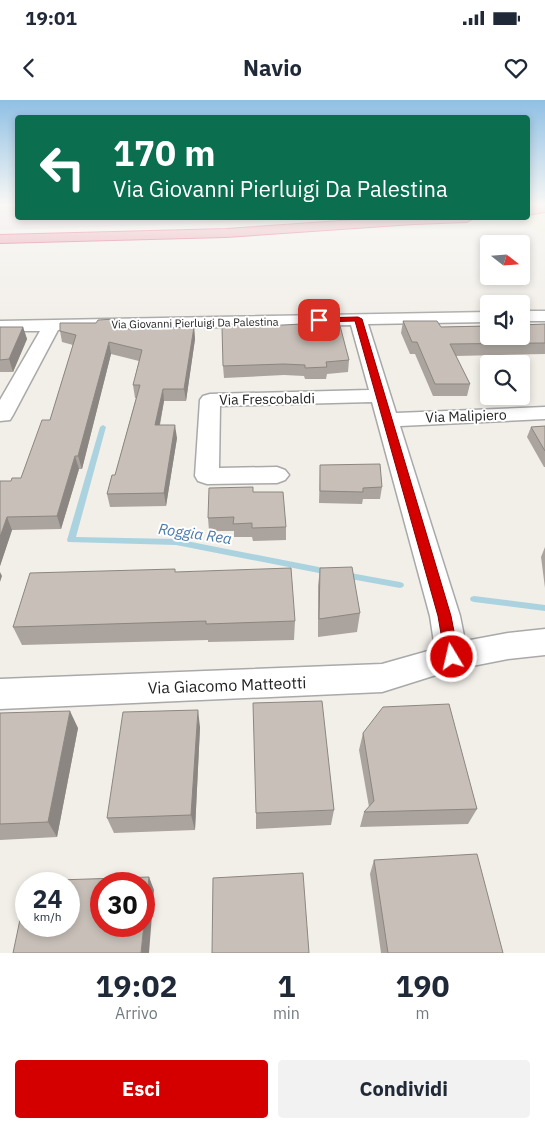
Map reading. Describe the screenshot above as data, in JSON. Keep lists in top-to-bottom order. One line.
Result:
{"streets":{"street":["Via Giovanni Pierluigi Da Palestina","Via Frescobaldi","Via Malipiero","Via Giacomo Matteotti"]},"water":["Roggia Rea"],"north":"right","page":{"status":"19:01","header":"Navio","turn":["170 m","Via Giovanni Pierluigi Da Palestina"],"speed":"24 km/h","limit":"30","eta":["19:02","Arrivo","1","min","190","m"],"buttons":["Esci","Condividi"]}}
